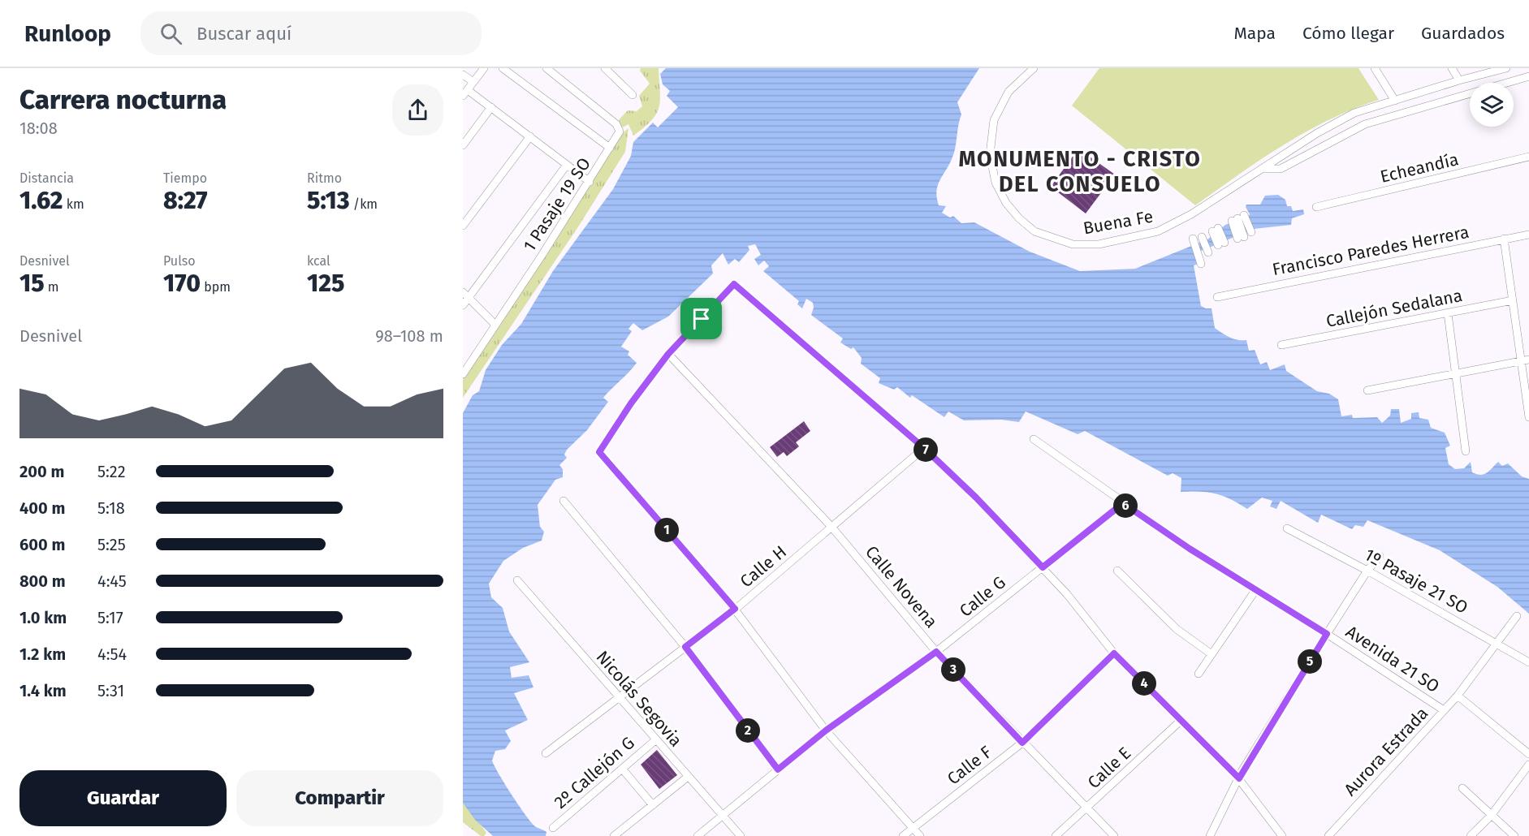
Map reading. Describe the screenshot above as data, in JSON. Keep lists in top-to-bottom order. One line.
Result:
{"streets":{"street":["Echeandía","1 Pasaje 19 SO","Buena Fe","Francisco Paredes Herrera","Callejón Sedalana","Calle H","1º Pasaje 21 SO","Calle Novena","Calle G","Avenida 21 SO","Nicolás Segovia","Aurora Estrada","Calle F","Calle E","2º Callejón G"]},"crossings":[["Calle H","Calle Novena"],["Calle H","Nicolás Segovia"],["1º Pasaje 21 SO","Aurora Estrada"],["Calle Novena","Calle G"],["Calle Novena","Calle F"],["Calle Novena","Calle E"],["Calle G","Avenida 21 SO"],["Calle G","Nicolás Segovia"],["Avenida 21 SO","Aurora Estrada"],["Nicolás Segovia","2º Callejón G"]],"districts":["MONUMENTO - CRISTO DEL CONSUELO"],"page":{"header":"Runloop","search":"Buscar aquí","nav":["Mapa","Cómo llegar","Guardados"],"heading":["Carrera nocturna","18:08"],"stats":[["Distancia","1.62 km"],["Tiempo","8:27"],["Ritmo","5:13 /km"],["Desnivel","15 m"],["Pulso","170 bpm"],["kcal","125"]],"chart":["Desnivel","98–108 m"],"pins":["7","6","1","5","3","4","2"],"list":[{"name":"200 m","note":"5:22"},{"name":"400 m","note":"5:18"},{"name":"600 m","note":"5:25"},{"name":"800 m","note":"4:45"},{"name":"1.0 km","note":"5:17"},{"name":"1.2 km","note":"4:54"},{"name":"1.4 km","note":"5:31"}],"buttons":["Guardar","Compartir"]}}
